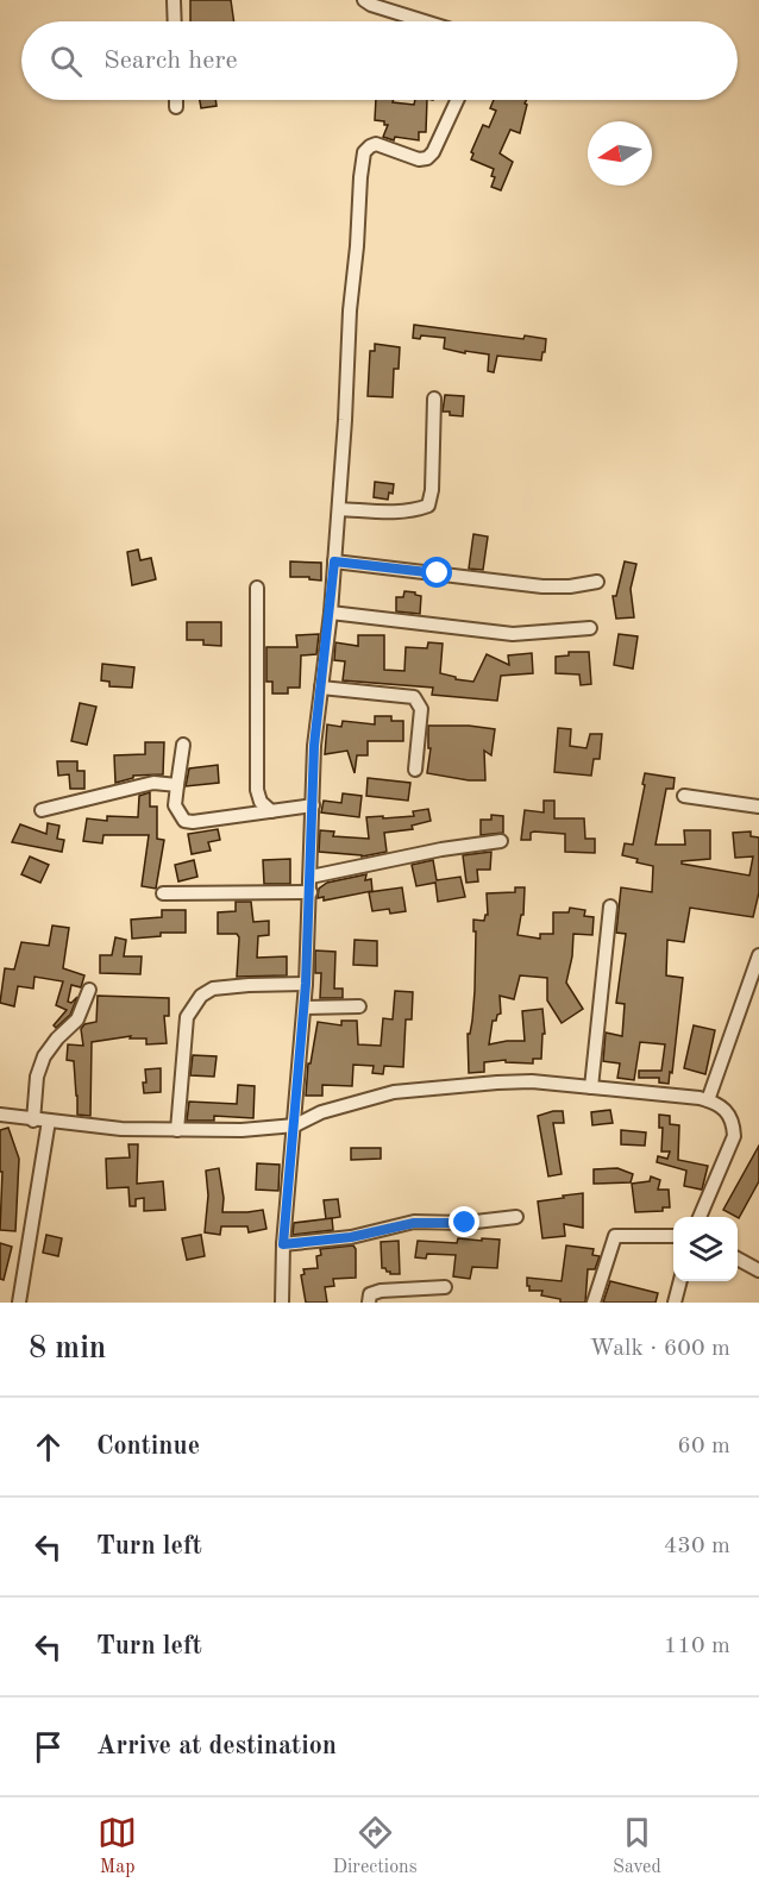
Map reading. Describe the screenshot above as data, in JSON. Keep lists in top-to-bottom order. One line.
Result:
{"north":"left","page":{"search":"Search here","heading":["8 min","Walk · 600 m"],"list":[["Continue","60 m"],["Turn left","430 m"],["Turn left","110 m"],"Arrive at destination"],"nav":["Map","Directions","Saved"]}}
